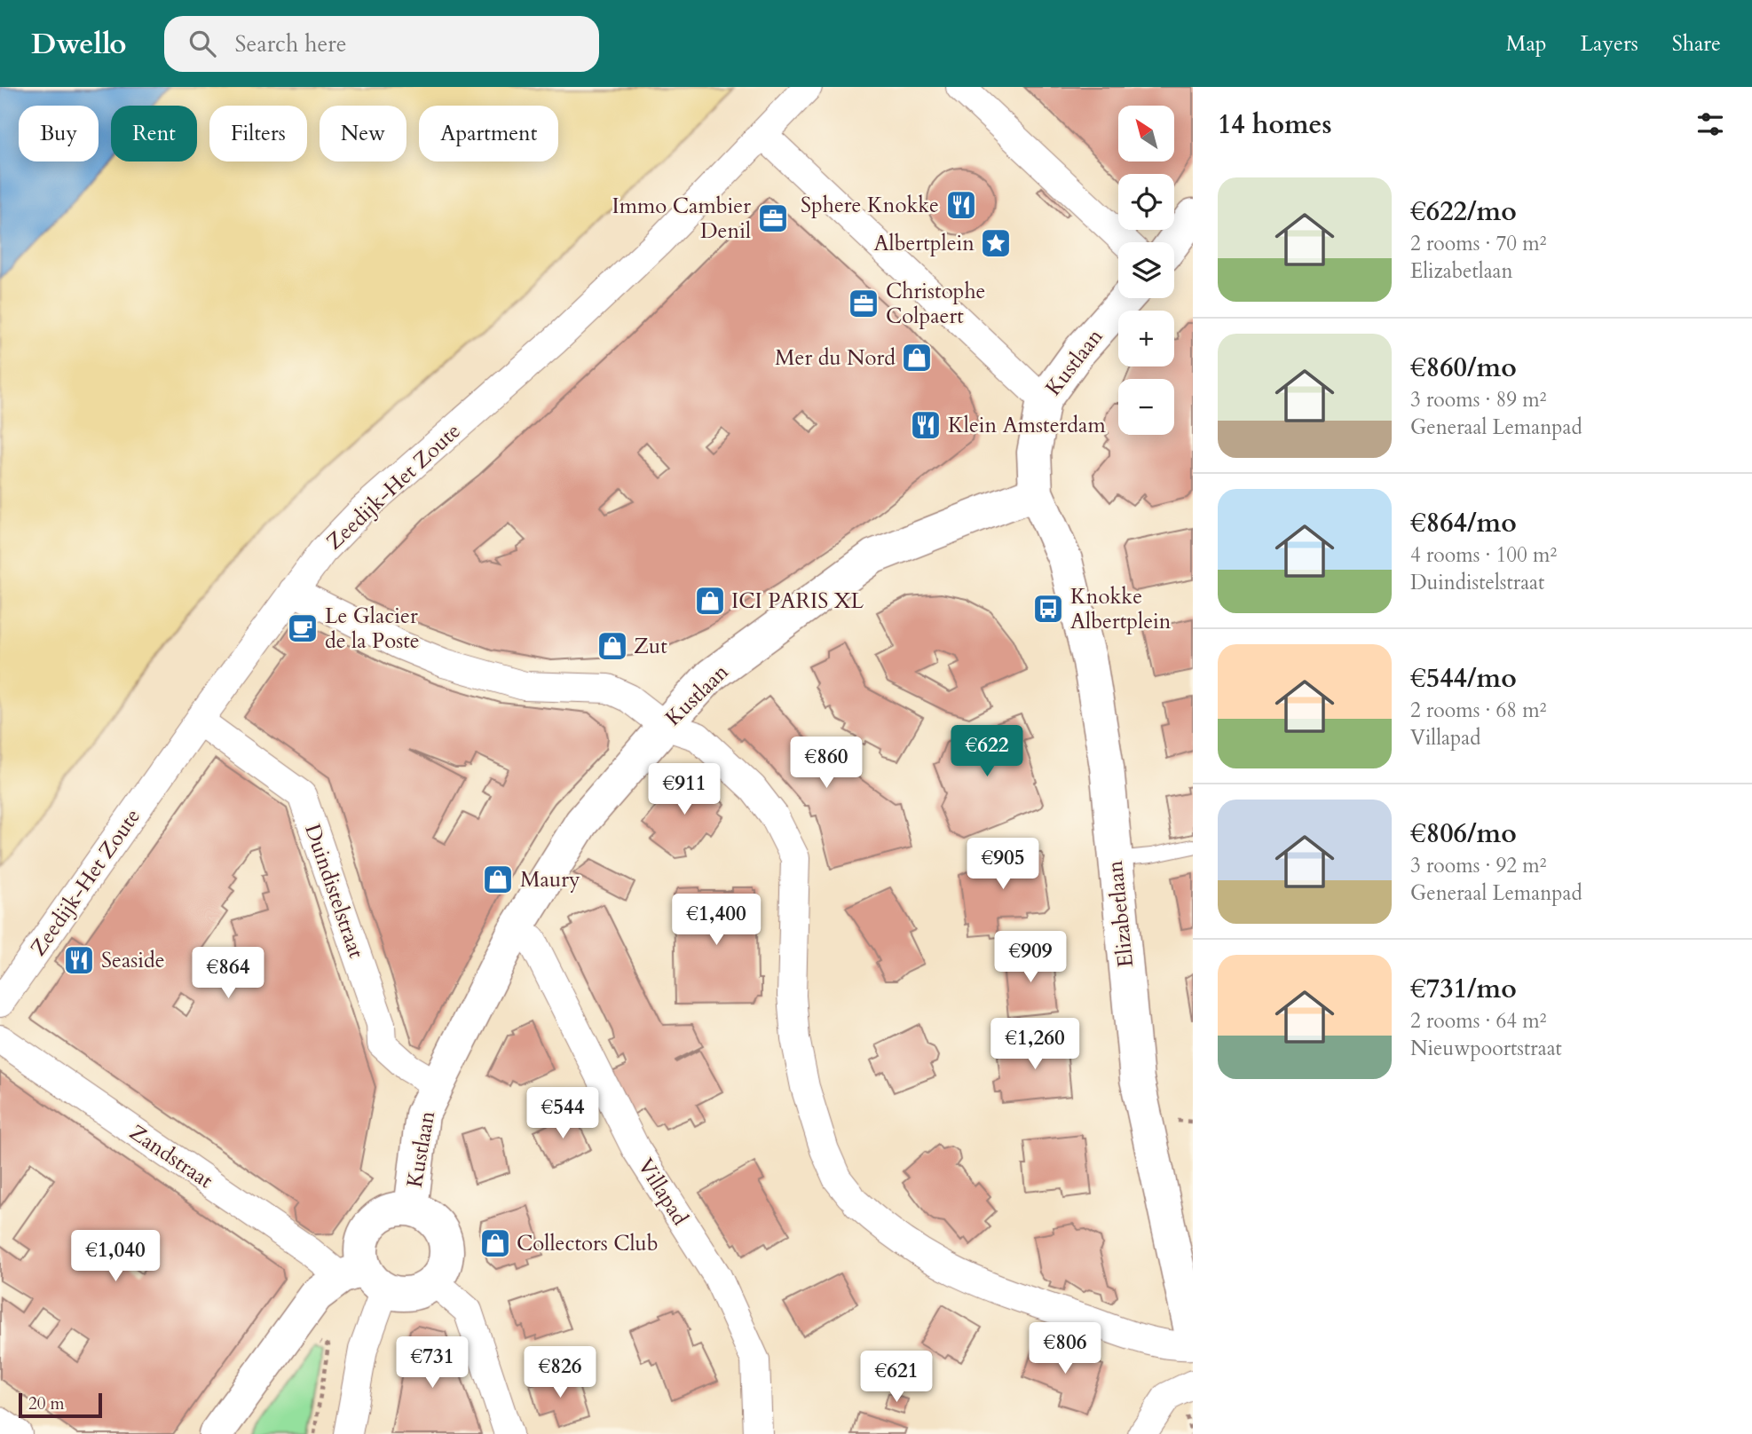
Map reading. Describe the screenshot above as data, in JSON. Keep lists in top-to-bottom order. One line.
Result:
{"streets":{"street":["Kustlaan","Zeedijk-Het Zoute","Duindistelstraat","Elizabetlaan","Zandstraat","Villapad"]},"crossings":[["Kustlaan","Duindistelstraat"],["Kustlaan","Elizabetlaan"],["Kustlaan","Zandstraat"],["Kustlaan","Villapad"],["Zeedijk-Het Zoute","Duindistelstraat"]],"places":{"restaurant":["Sphere Knokke","Klein Amsterdam","Seaside"],"office":["Immo Cambier Denil","Christophe Colpaert"],"place":["Albertplein"],"shop":["Mer du Nord","ICI PARIS XL","Zut","Maury","Collectors Club"],"bus stop":["Knokke Albertplein"],"cafe":["Le Glacier de la Poste"]},"scale_bar":"20 m","north":"top left","page":{"header":"Dwello","search":"Search here","nav":["Map","Layers","Share"],"heading":"14 homes","map_buttons":["+","−"],"chip":["Buy","Rent","Filters","New","Apartment"],"list":[{"name":"€622/mo","note":"2 rooms · 70 m² · Elizabetlaan"},{"name":"€860/mo","note":"3 rooms · 89 m² · Generaal Lemanpad"},{"name":"€864/mo","note":"4 rooms · 100 m² · Duindistelstraat"},{"name":"€544/mo","note":"2 rooms · 68 m² · Villapad"},{"name":"€806/mo","note":"3 rooms · 92 m² · Generaal Lemanpad"},{"name":"€731/mo","note":"2 rooms · 64 m² · Nieuwpoortstraat"}],"price":["€622","€860","€911","€905","€1,400","€909","€864","€1,260","€544","€1,040","€806","€731","€826","€621"],"scale":"20 m"}}
